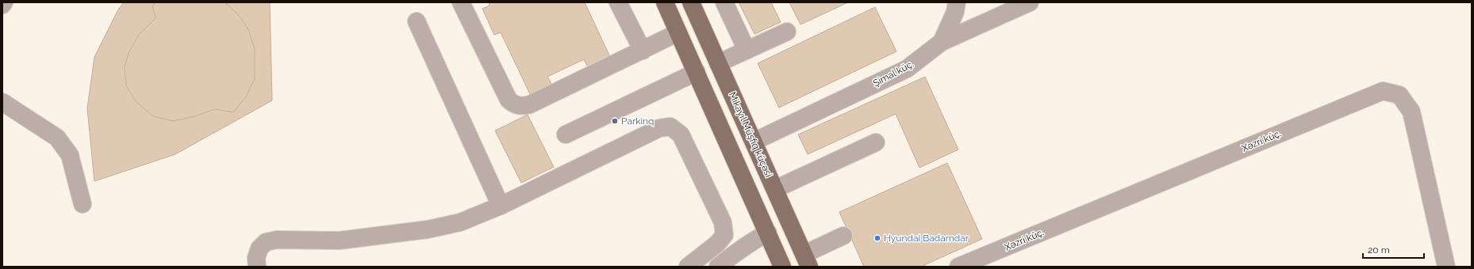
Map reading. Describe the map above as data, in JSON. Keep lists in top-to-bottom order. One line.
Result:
{"streets":{"main road":["Mikayıl Müşfiq küçəsi"],"street":["Şimal küç.","Xəzri küç."]},"crossings":[["Şimal küç.","Mikayıl Müşfiq küçəsi"]],"places":["Parkinq","Hyundai Badamdar"],"scale_bar":"20 m"}
